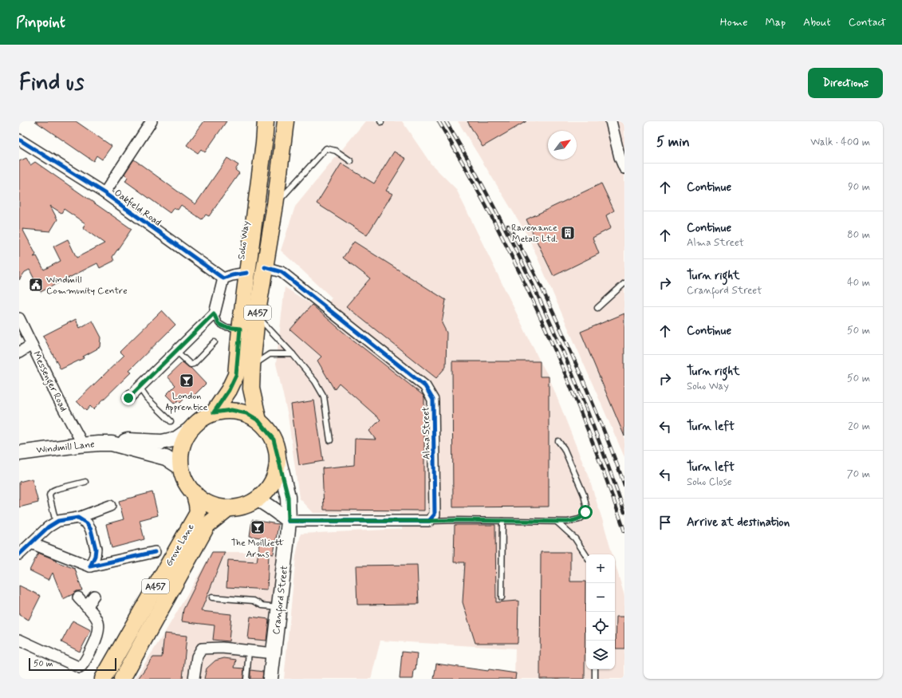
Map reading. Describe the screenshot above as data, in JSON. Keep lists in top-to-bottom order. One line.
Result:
{"streets":{"main road":["Soho Way","A457","Windmill Lane","Grove Lane","Cranford Street"],"street":["Oakfield Road","Messenger Road","Alma Street"]},"crossings":[["Soho Way","A457"],["Soho Way","Windmill Lane"],["Soho Way","Grove Lane"],["Soho Way","Cranford Street"],["A457","Alma Street"],["A457","Windmill Lane"],["A457","Grove Lane"],["A457","Cranford Street"],["Messenger Road","Windmill Lane"],["Windmill Lane","Grove Lane"],["Windmill Lane","Cranford Street"],["Grove Lane","Cranford Street"]],"places":{"building":["Ravenance Metals Ltd."],"public building":["Windmill Community Centre"],"bar":["London Apprentice","The Moilliett Arms"]},"scale_bar":"50 m","north":"top right","page":{"header":"Pinpoint","nav":["Home","Map","About","Contact"],"buttons":"Directions","title":"Find us","heading":["5 min","Walk · 400 m"],"list":[["Continue","90 m"],["Continue","Alma Street","80 m"],["Turn right","Cranford Street","40 m"],["Continue","50 m"],["Turn right","Soho Way","50 m"],["Turn left","20 m"],["Turn left","Soho Close","70 m"],"Arrive at destination"],"map_buttons":["+","−"],"scale":"50 m"}}
